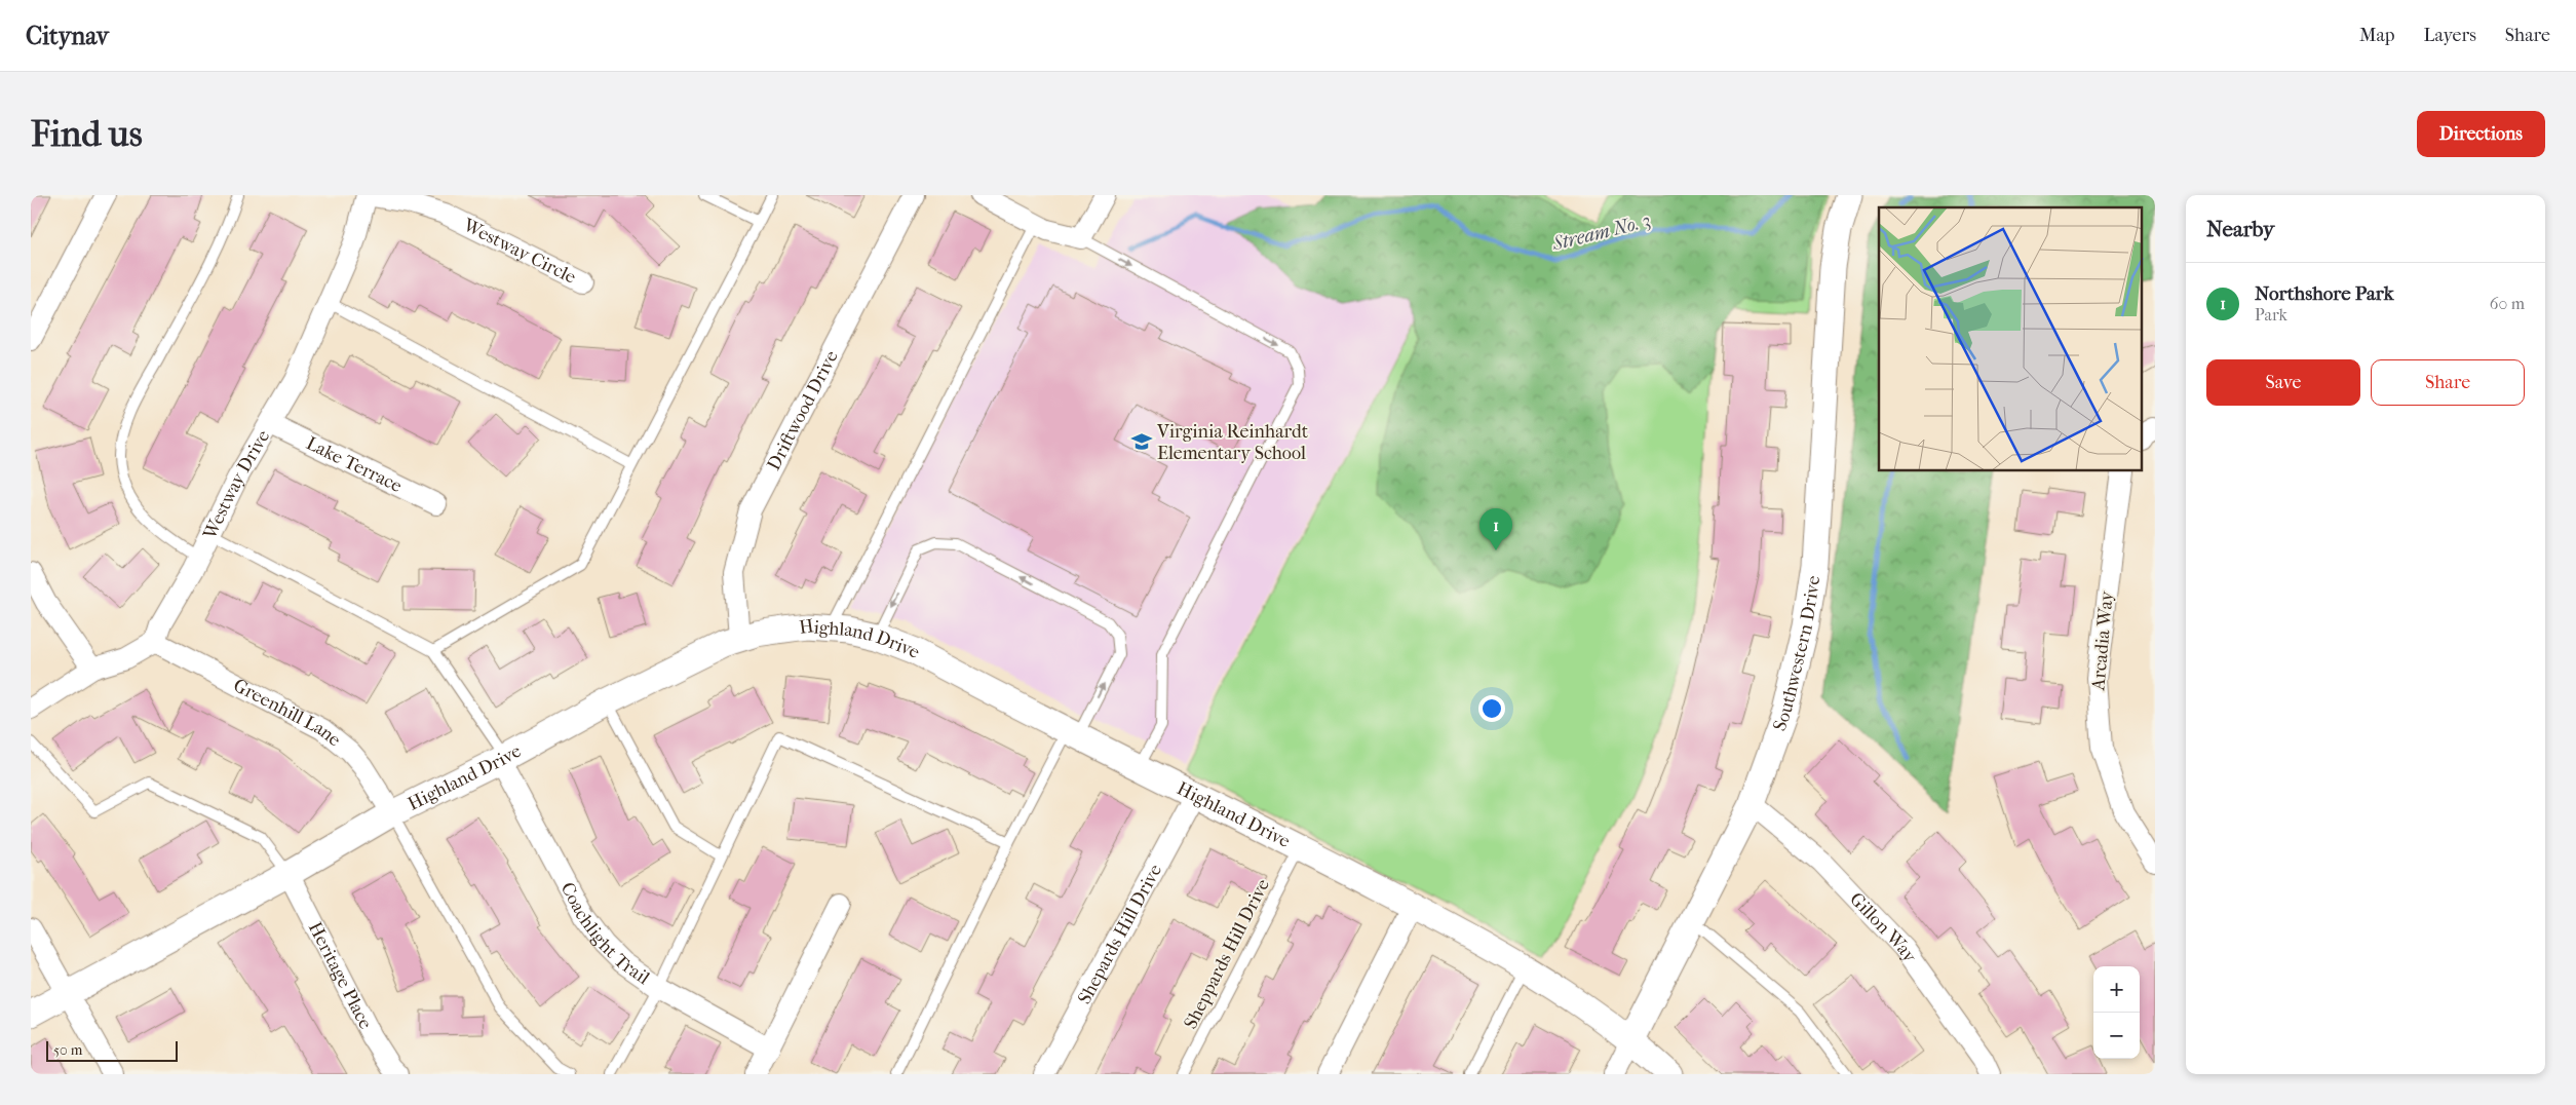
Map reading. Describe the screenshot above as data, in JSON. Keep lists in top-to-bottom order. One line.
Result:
{"streets":{"street":["Westway Circle","Driftwood Drive","Lake Terrace","Westway Drive","Arcadia Way","Highland Drive","Southwestern Drive","Greenhill Lane","Gillon Way","Coachlight Trail","Shepards Hill Drive","Heritage Place"],"lane":["Sheppards Hill Drive"]},"crossings":[["Westway Circle","Westway Drive"],["Driftwood Drive","Highland Drive"],["Lake Terrace","Westway Drive"],["Westway Drive","Greenhill Lane"],["Highland Drive","Southwestern Drive"],["Highland Drive","Greenhill Lane"],["Highland Drive","Coachlight Trail"],["Highland Drive","Shepards Hill Drive"],["Highland Drive","Sheppards Hill Drive"],["Highland Drive","Heritage Place"],["Southwestern Drive","Gillon Way"]],"water":["Stream No. 3"],"places":{"school or university":["Virginia Reinhardt Elementary School"]},"scale_bar":"50 m","page":{"header":"Citynav","nav":["Map","Layers","Share"],"buttons":["Directions",["Save","Share"]],"title":"Find us","heading":"Nearby","list":[{"mark":"1","name":"Northshore Park","note":"Park","value":"60 m"}],"pins":"1","map_buttons":["+","−"],"scale":"50 m"}}
